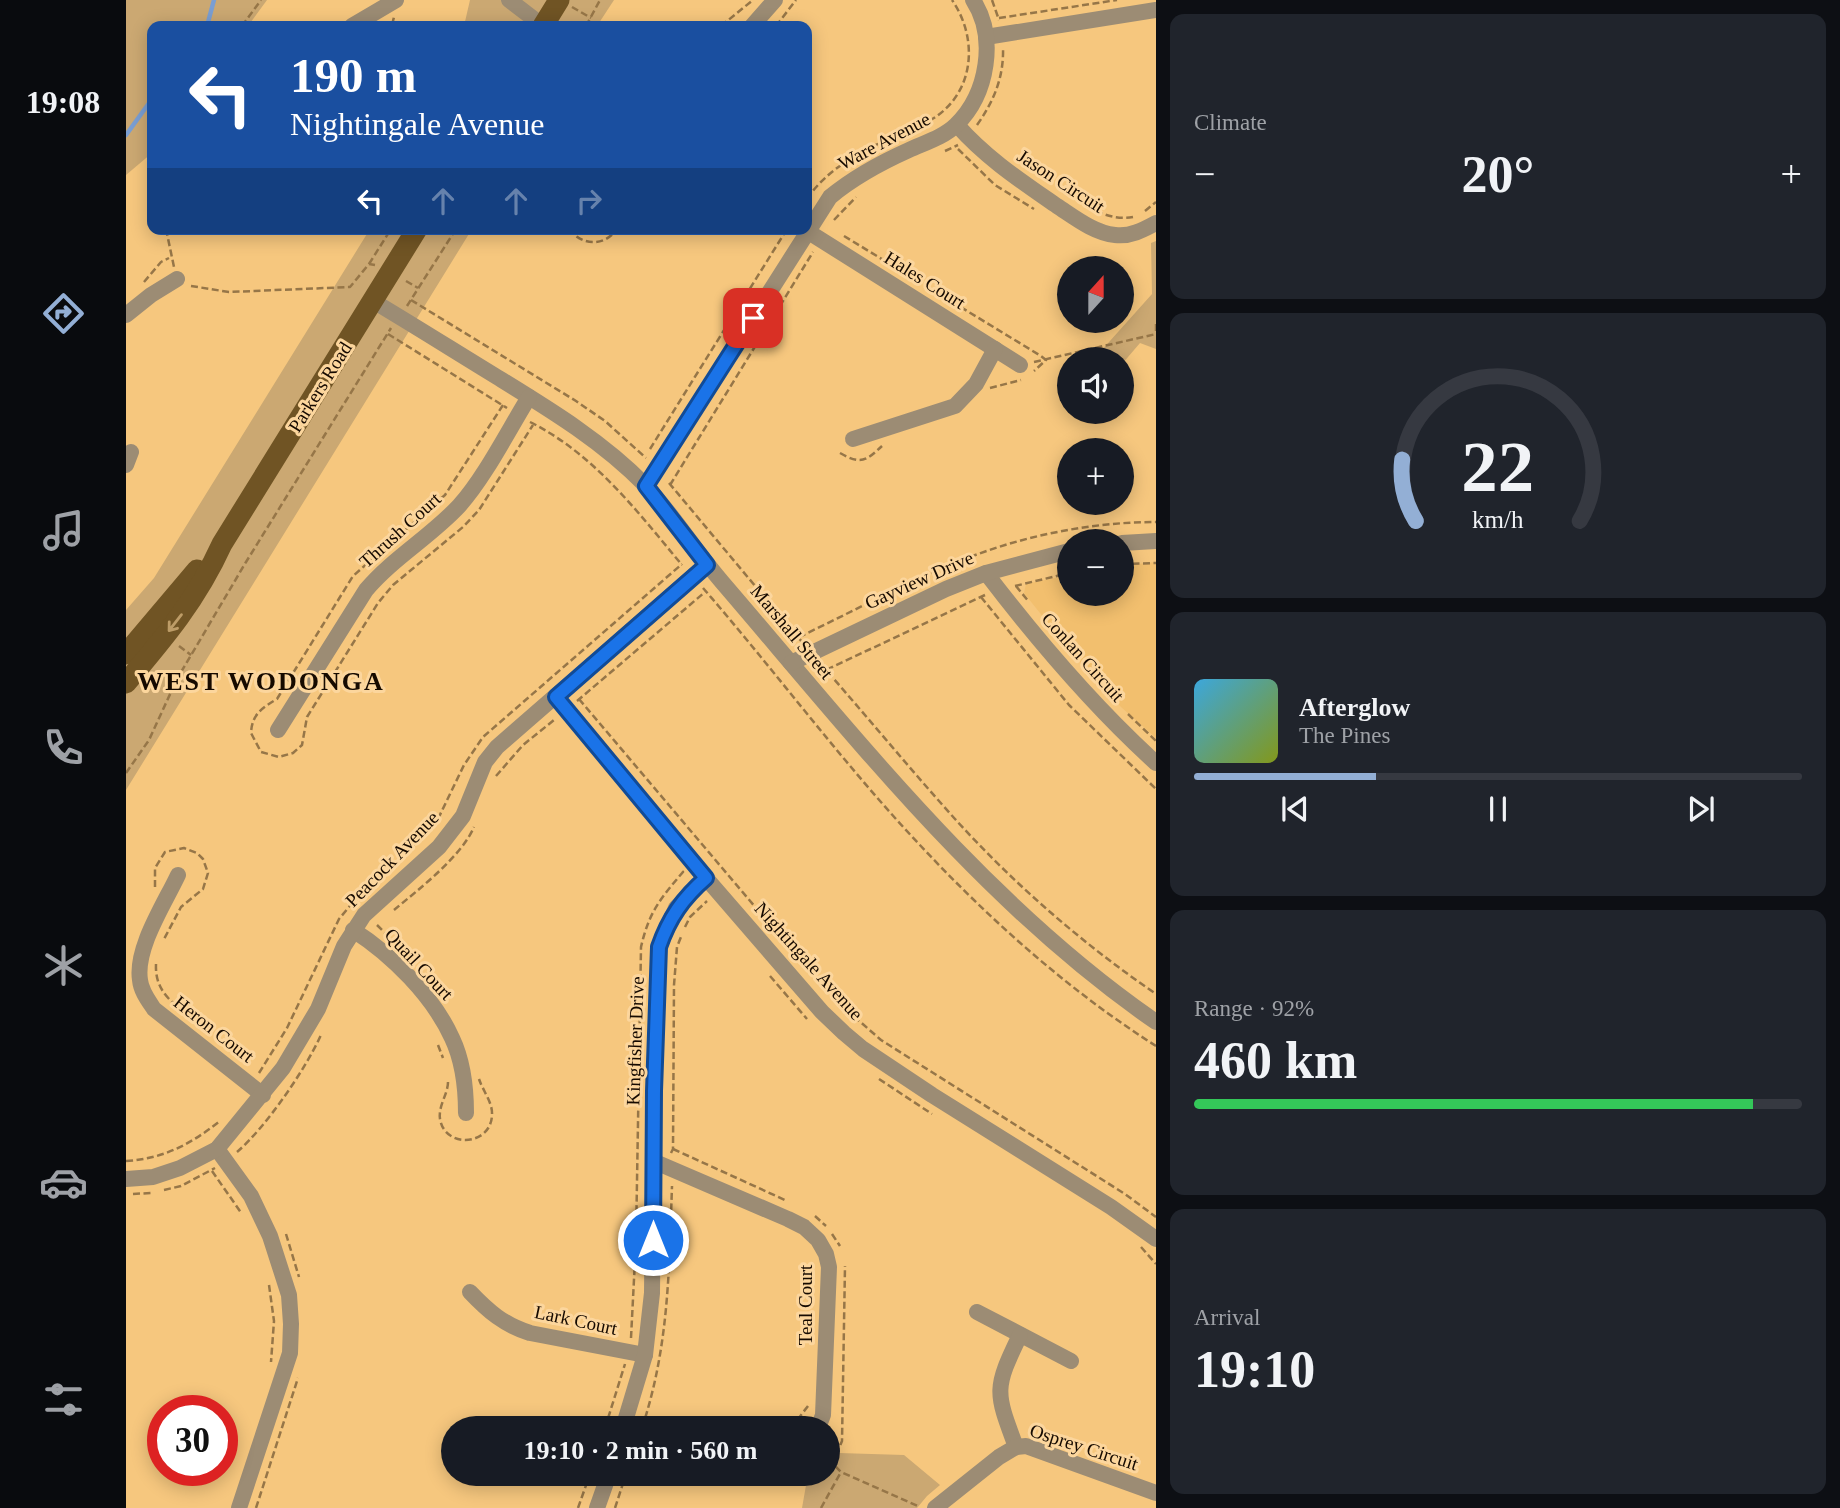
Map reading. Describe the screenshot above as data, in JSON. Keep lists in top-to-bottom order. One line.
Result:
{"streets":{"main road":["Parkers Road"],"street":["Ware Avenue","Jason Circuit","Hales Court","Thrush Court","Gayview Drive","Marshall Street","Conlan Circuit","Peacock Avenue","Nightingale Avenue","Quail Court","Heron Court","Kingfisher Drive","Teal Court","Lark Court","Osprey Circuit"]},"crossings":[["Ware Avenue","Jason Circuit"],["Ware Avenue","Marshall Street"],["Parkers Road","Marshall Street"],["Thrush Court","Marshall Street"],["Gayview Drive","Marshall Street"],["Gayview Drive","Conlan Circuit"],["Marshall Street","Peacock Avenue"],["Peacock Avenue","Nightingale Avenue"],["Peacock Avenue","Quail Court"],["Peacock Avenue","Heron Court"],["Nightingale Avenue","Kingfisher Drive"],["Kingfisher Drive","Teal Court"],["Kingfisher Drive","Lark Court"]],"districts":["WEST WODONGA"],"north":"top","page":{"tabs":"19:08","tile":["Climate",["Range · 92%","460 km"],["Arrival","19:10"]],"turn":["190 m","Nightingale Avenue"],"heat":["−","20°","+"],"map_buttons":["+","−"],"song":["Afterglow","The Pines"],"limit":"30","trip":"19:10 · 2 min · 560 m","gauge":["22","km/h"]}}
